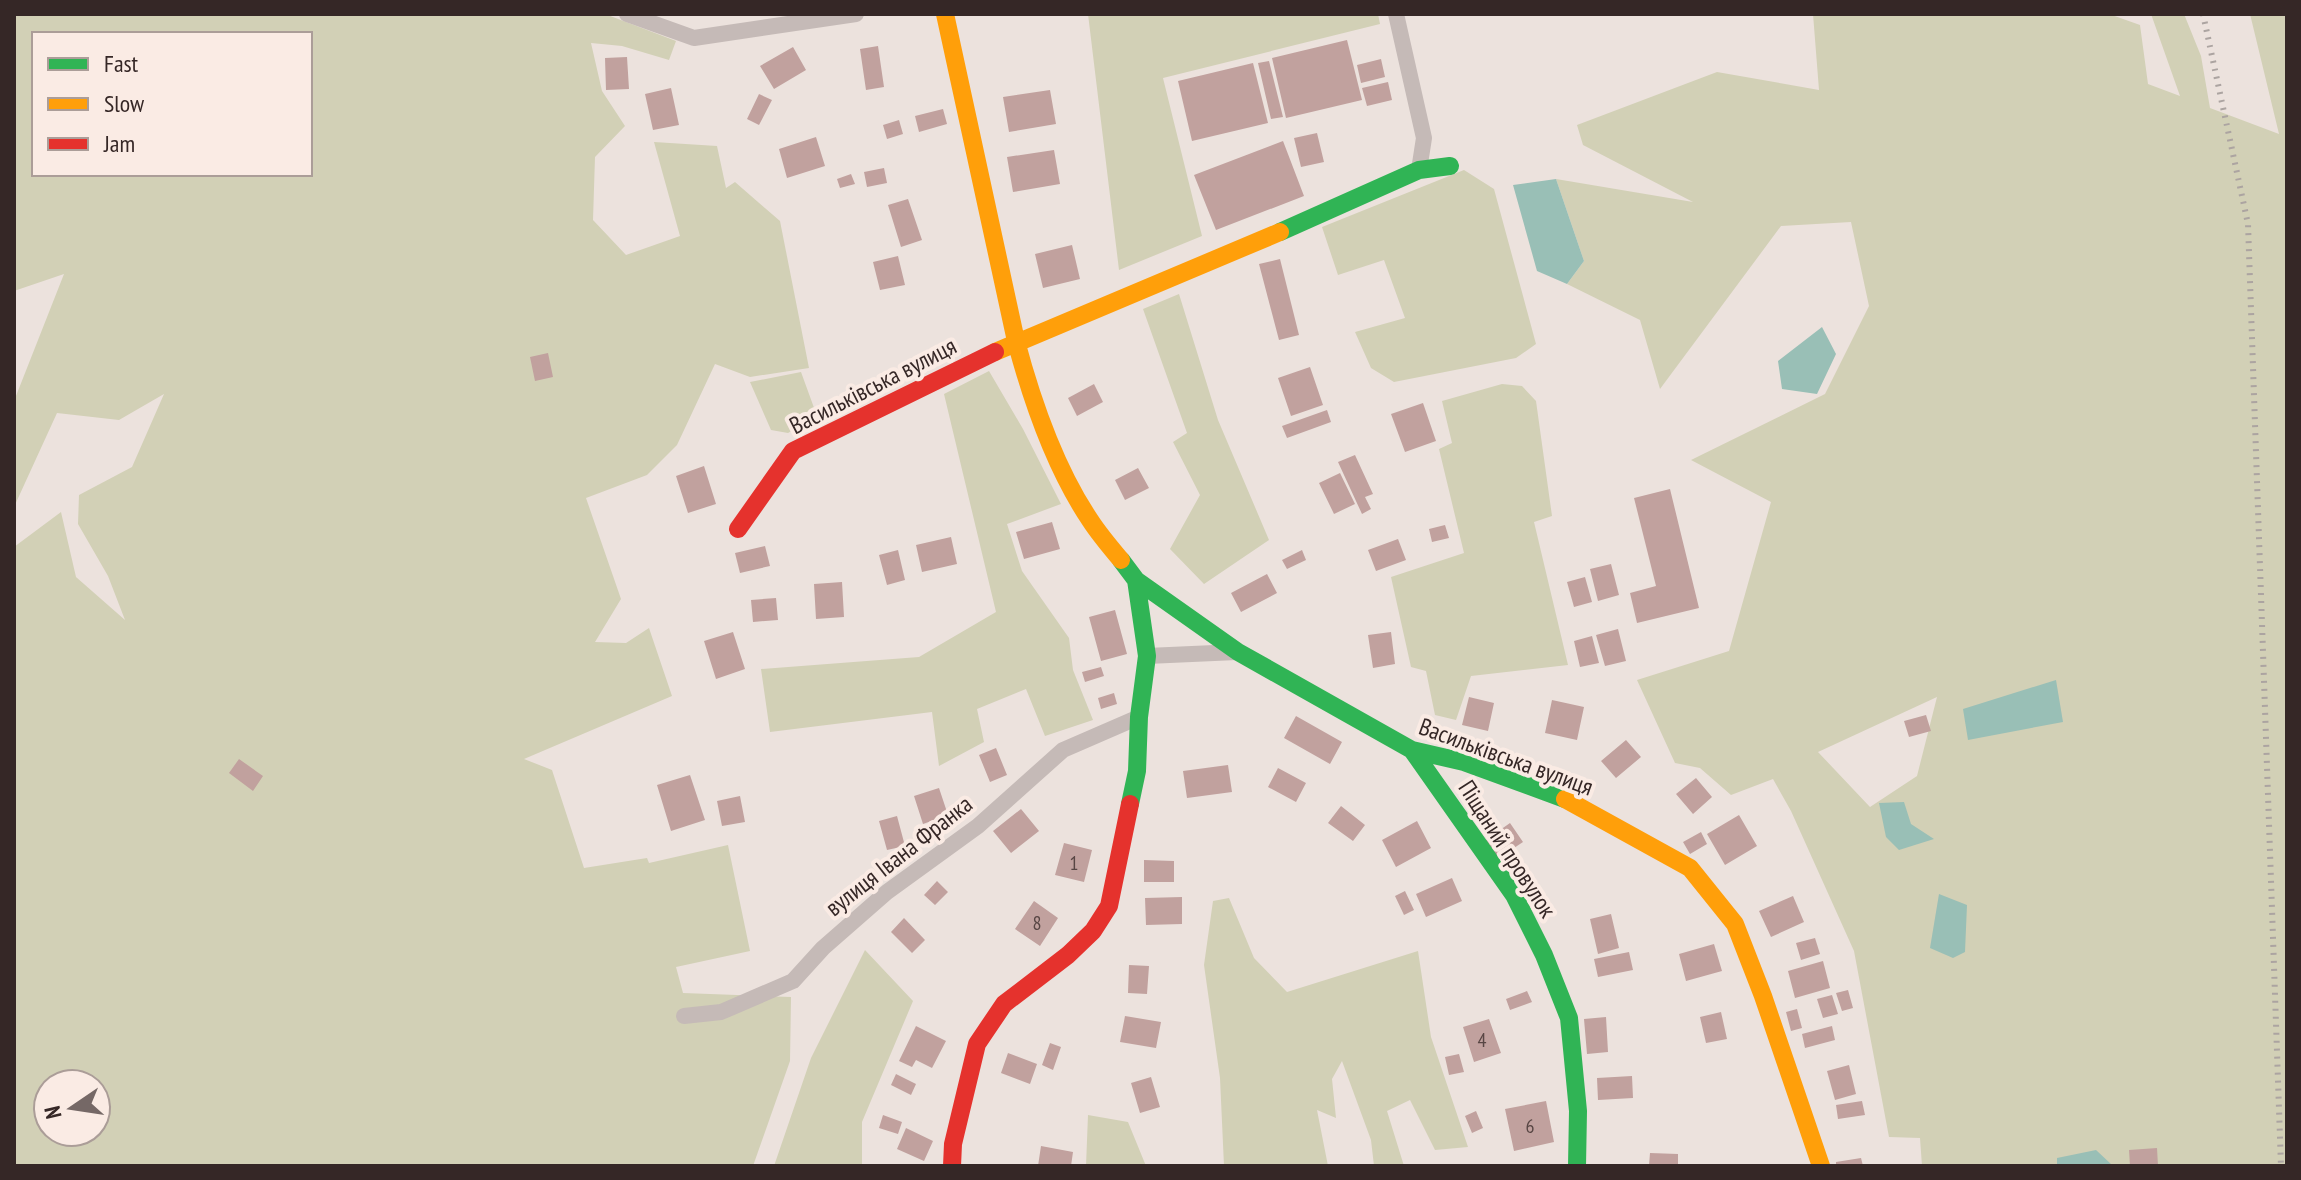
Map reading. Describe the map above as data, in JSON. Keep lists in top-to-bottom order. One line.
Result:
{"streets":{"street":["Васильківська вулиця","Піщаний провулок","вулиця Івана Франка"]},"crossings":[["Васильківська вулиця","Піщаний провулок"]],"house_numbers":["1","8","4","6"],"legend":["Fast","Slow","Jam"],"north":"left"}
